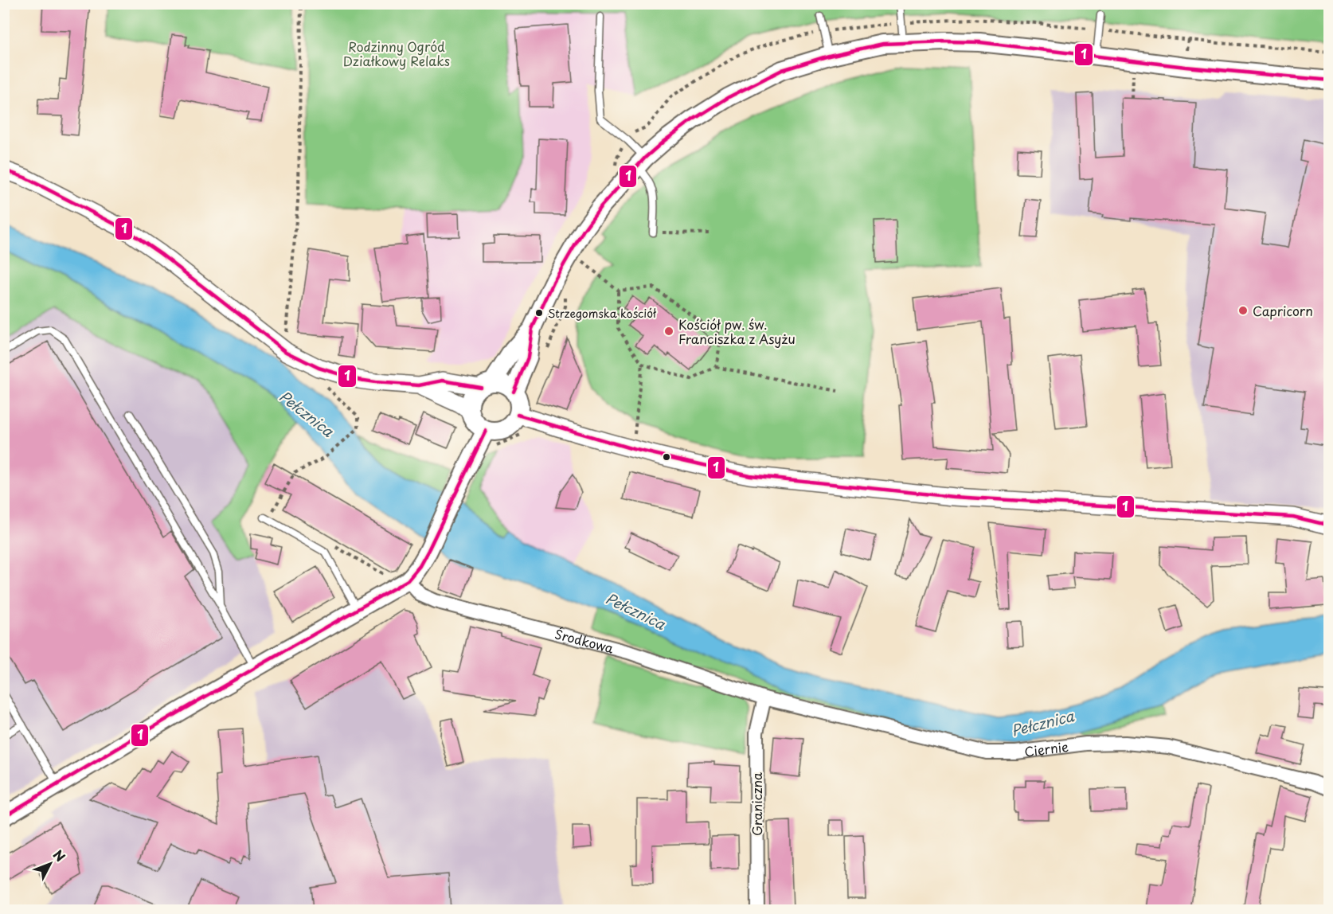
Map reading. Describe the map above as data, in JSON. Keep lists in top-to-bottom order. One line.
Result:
{"streets":{"street":["Środkowa","Ciernie","Graniczna"]},"crossings":[["Środkowa","Ciernie"],["Środkowa","Graniczna"],["Ciernie","Graniczna"]],"water":["Pełcznica"],"parks":["Rodzinny Ogród Działkowy Relaks"],"places":["Capricorn","Strzegomska kościół","Kościół pw. św. Franciszka z Asyżu"],"lines":["transit line 1"],"north":"top right"}
